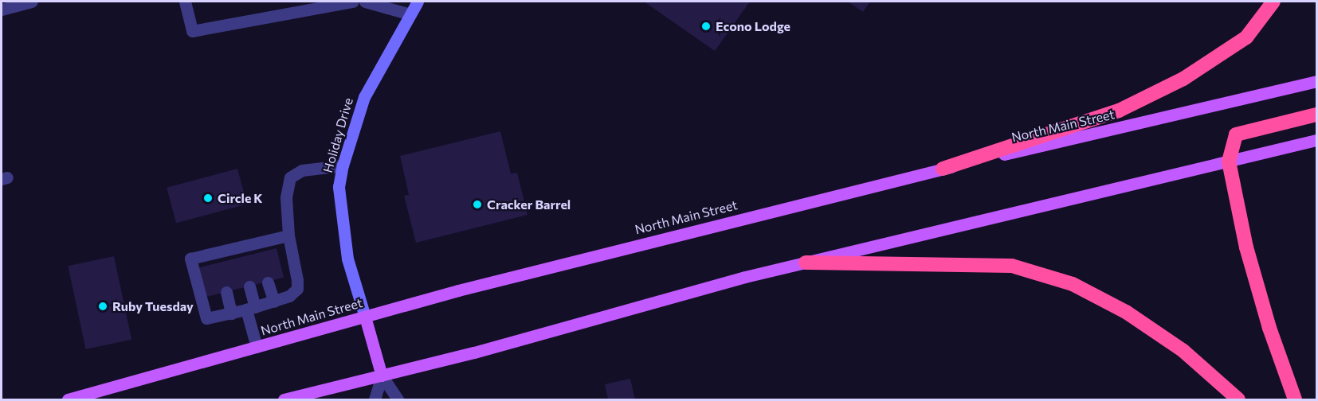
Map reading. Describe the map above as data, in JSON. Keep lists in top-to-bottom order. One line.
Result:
{"streets":{"main road":["North Main Street","Holiday Drive"]},"crossings":[["North Main Street","Holiday Drive"]],"places":["Econo Lodge","Circle K","Cracker Barrel","Ruby Tuesday"]}
